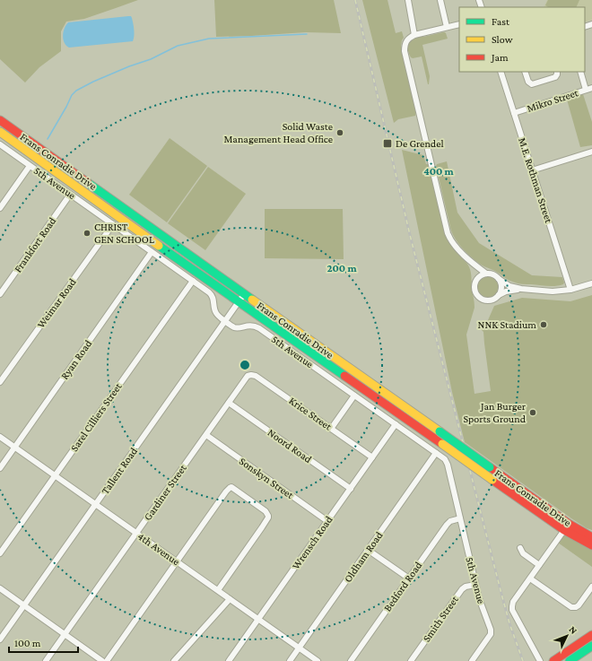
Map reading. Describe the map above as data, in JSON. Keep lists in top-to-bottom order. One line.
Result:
{"streets":{"main road":["Frans Conradie Drive"],"street":["Mikro Street","M.E. Rothman Street","5th Avenue","Frankfort Road","Weimar Road","Ryan Road","Krice Street","Sarel Cilliers Street","Noord Road","Tallent Road","Sonskyn Street","Gardiner Street","Wrensch Road","4th Avenue","Oldham Road","Bedford Road","Smith Street"]},"crossings":[["Mikro Street","M.E. Rothman Street"],["Frans Conradie Drive","Tallent Road"],["5th Avenue","Frankfort Road"],["5th Avenue","Weimar Road"],["5th Avenue","Ryan Road"],["5th Avenue","Sarel Cilliers Street"],["5th Avenue","Tallent Road"],["5th Avenue","Wrensch Road"],["5th Avenue","Oldham Road"],["5th Avenue","Bedford Road"],["5th Avenue","Smith Street"],["Ryan Road","4th Avenue"],["Krice Street","Gardiner Street"],["Krice Street","Wrensch Road"],["Sarel Cilliers Street","4th Avenue"],["Noord Road","Gardiner Street"],["Noord Road","Wrensch Road"],["Tallent Road","4th Avenue"],["Sonskyn Street","Gardiner Street"],["Sonskyn Street","Wrensch Road"],["Gardiner Street","4th Avenue"],["Wrensch Road","4th Avenue"],["4th Avenue","Oldham Road"]],"places":{"other":["Solid Waste Management Head Office","CHRIST GEN SCHOOL","NNK Stadium","Jan Burger Sports Ground"],"transit":["De Grendel"]},"legend":["Fast","Slow","Jam"],"scale_bar":"100 m","north":"top right","rings":["400 m","200 m"]}
